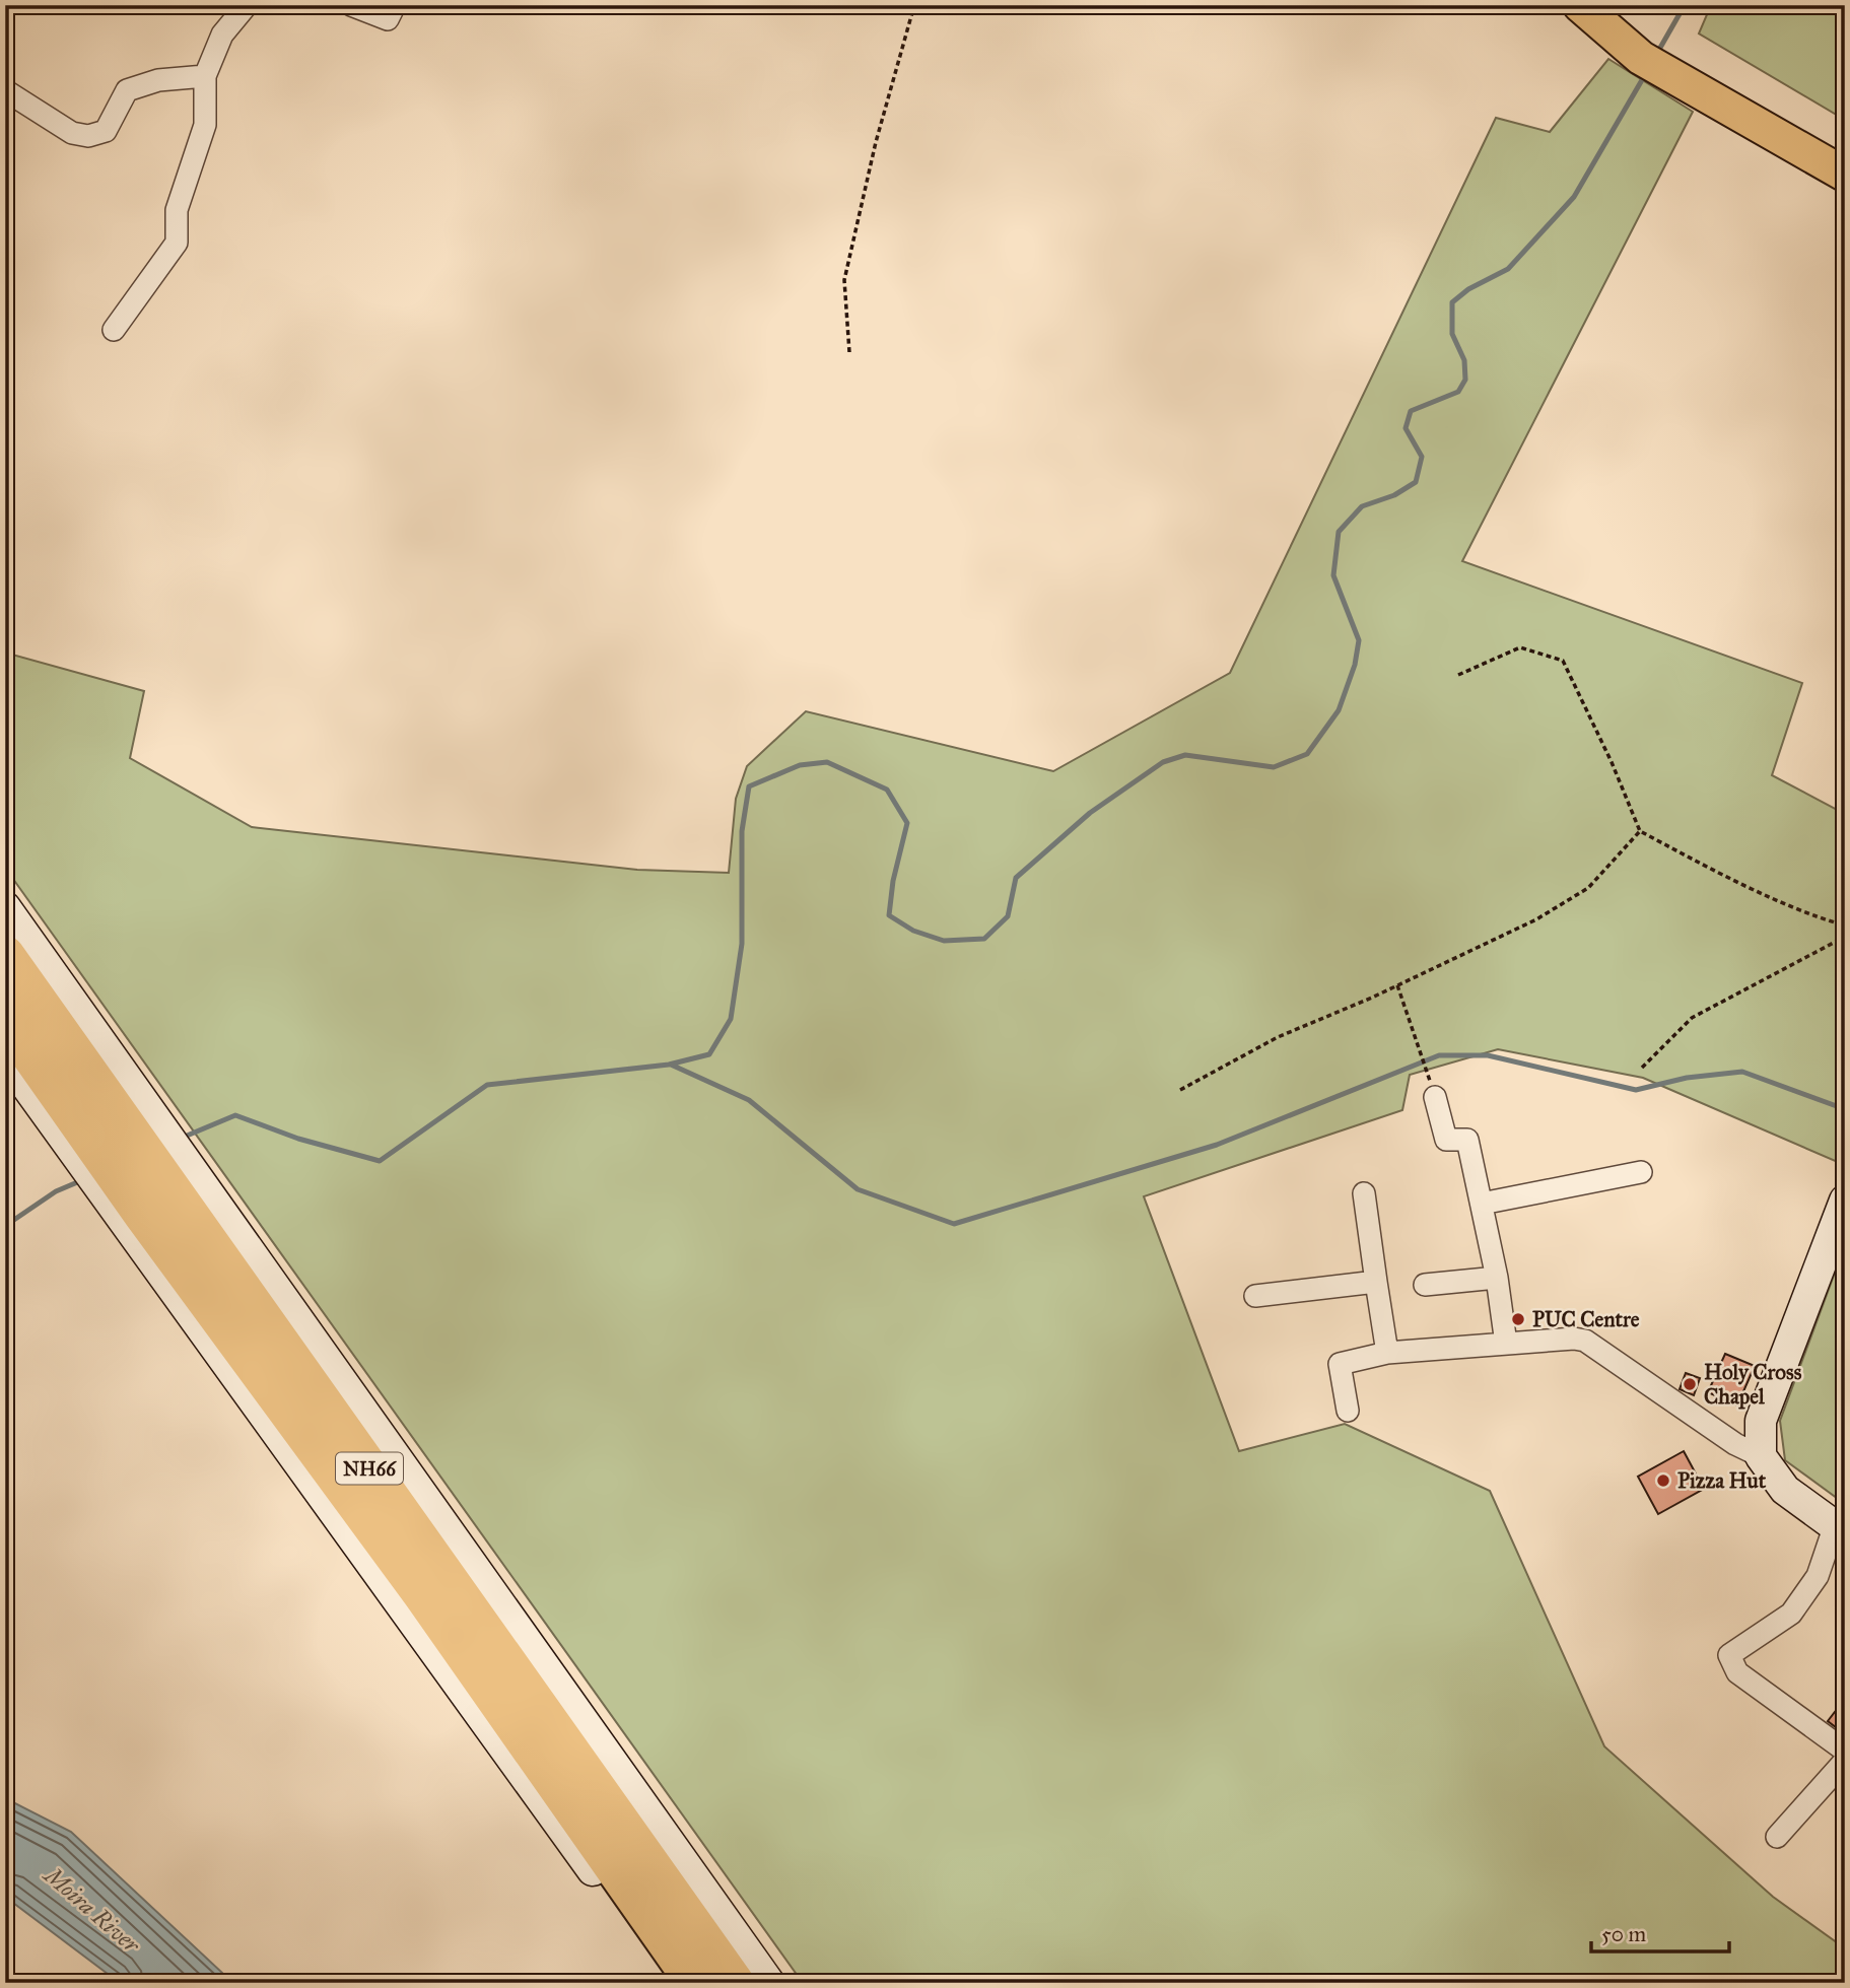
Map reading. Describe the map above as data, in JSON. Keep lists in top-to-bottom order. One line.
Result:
{"streets":{"highway":["NH66"]},"water":["Moira River"],"places":["PUC Centre","Holy Cross Chapel","Pizza Hut"],"scale_bar":"50 m"}
